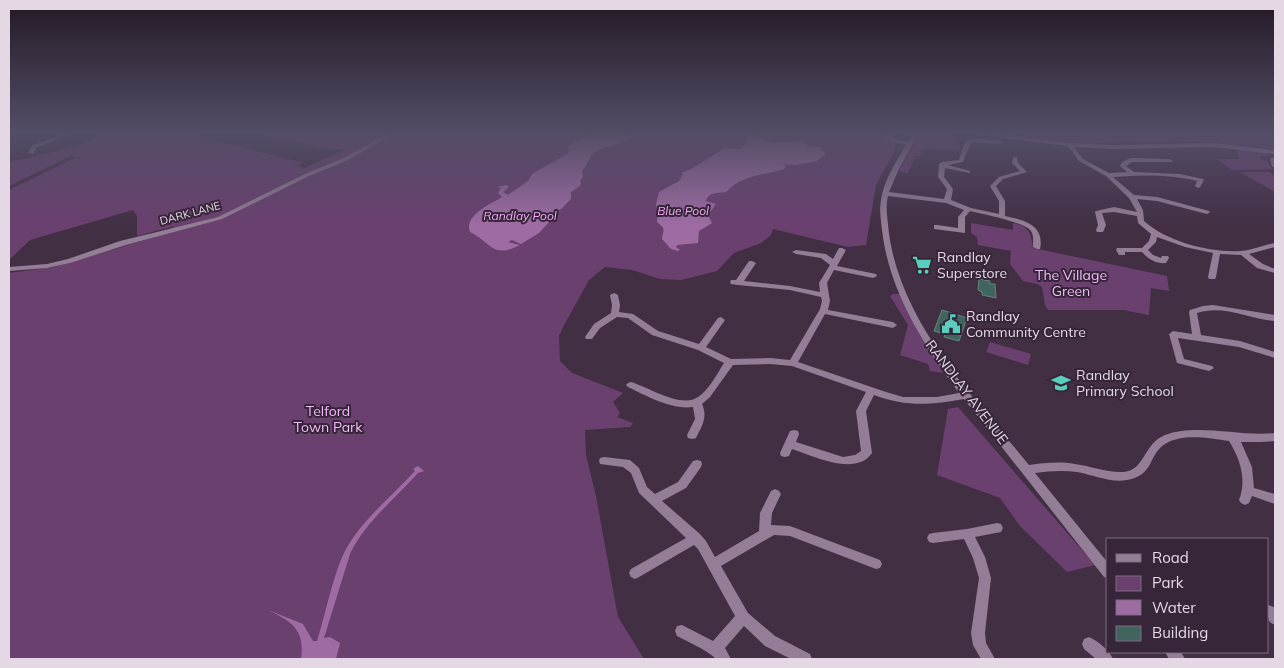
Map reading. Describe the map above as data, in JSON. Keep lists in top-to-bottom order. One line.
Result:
{"streets":{"street":["DARK LANE","RANDLAY AVENUE"]},"water":["Blue Pool","Randlay Pool"],"parks":["The Village Green","Telford Town Park"],"places":{"supermarket":["Randlay Superstore"],"public building":["Randlay Community Centre"],"school or university":["Randlay Primary School"]},"legend":["Road","Park","Water","Building"]}
